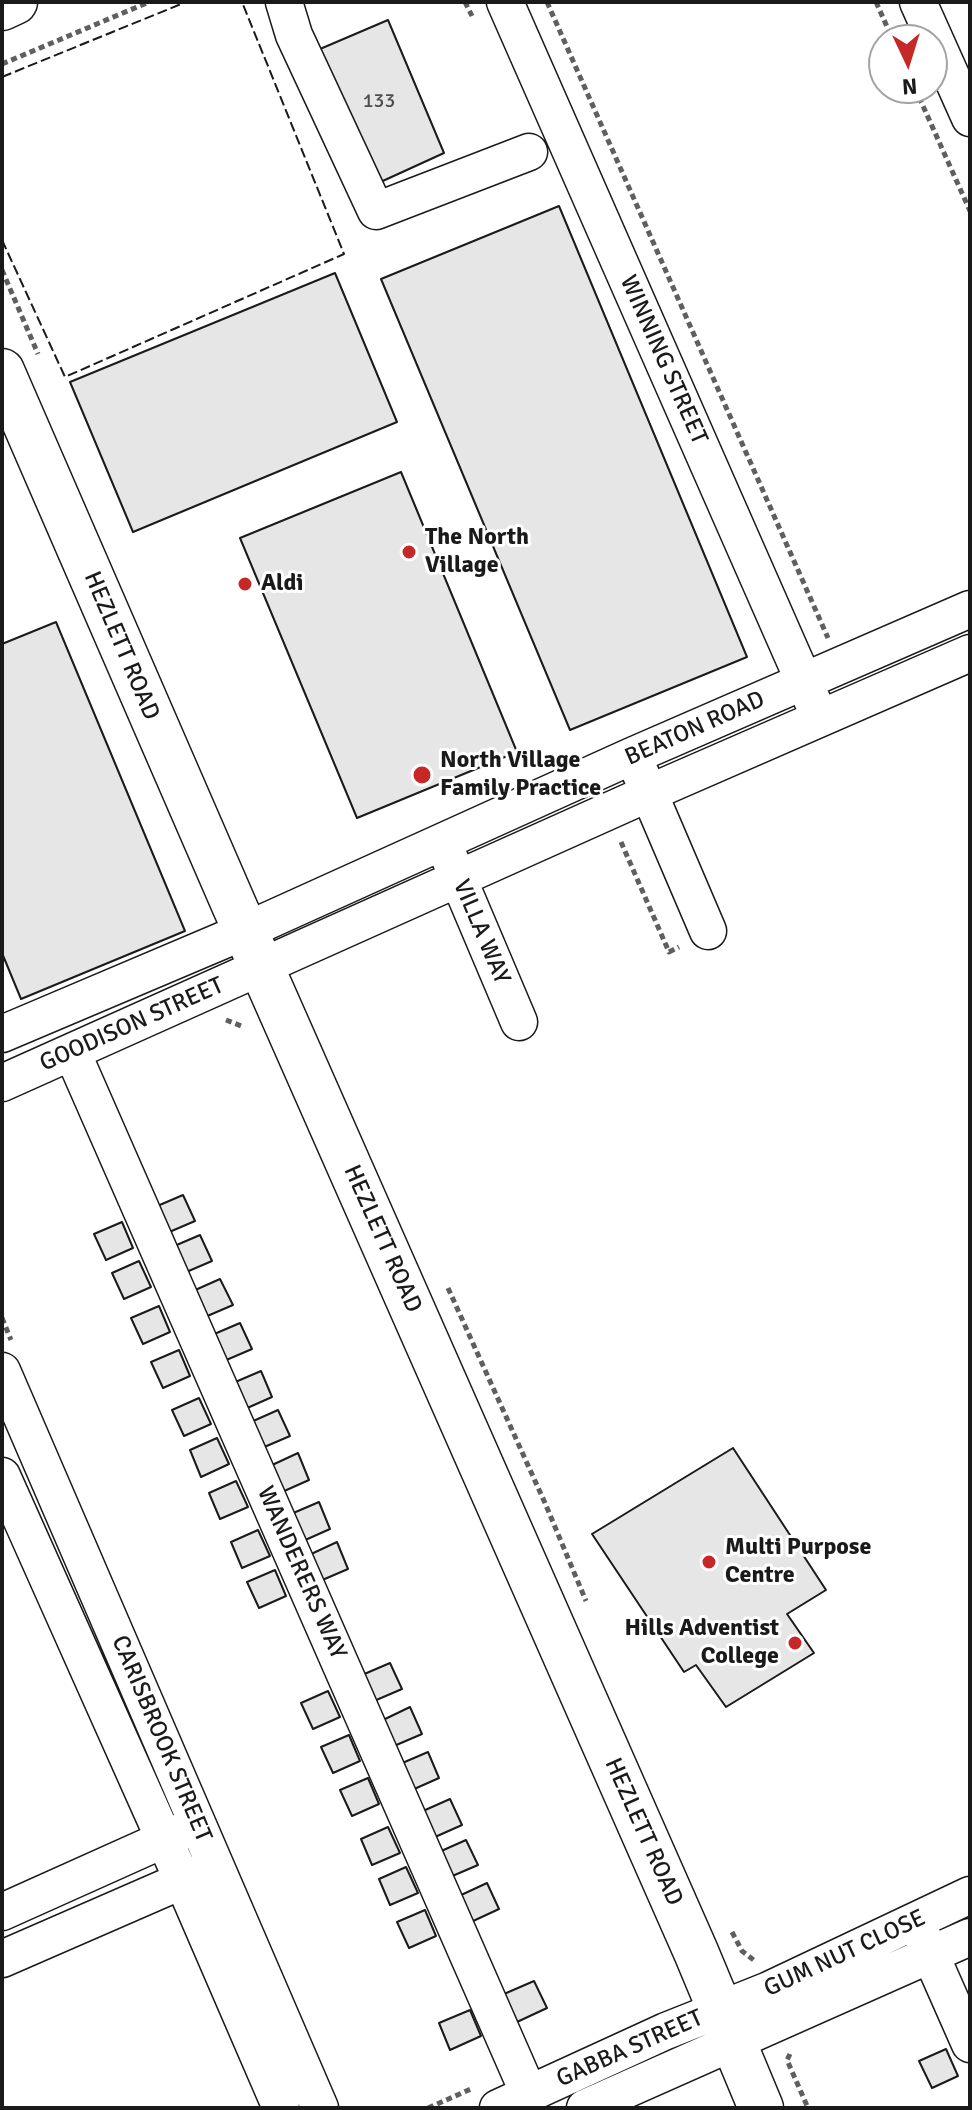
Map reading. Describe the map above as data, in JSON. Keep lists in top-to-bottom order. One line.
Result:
{"streets":{"main road":["HEZLETT ROAD"],"street":["WINNING STREET","BEATON ROAD","VILLA WAY","GOODISON STREET","WANDERERS WAY","CARISBROOK STREET","GUM NUT CLOSE","GABBA STREET"]},"crossings":[["WINNING STREET","BEATON ROAD"],["HEZLETT ROAD","BEATON ROAD"],["HEZLETT ROAD","GOODISON STREET"],["HEZLETT ROAD","GUM NUT CLOSE"],["HEZLETT ROAD","GABBA STREET"],["BEATON ROAD","VILLA WAY"],["BEATON ROAD","GOODISON STREET"],["GOODISON STREET","WANDERERS WAY"],["WANDERERS WAY","GABBA STREET"],["GUM NUT CLOSE","GABBA STREET"]],"places":["The North Village","Aldi","North Village Family Practice","Multi Purpose Centre","Hills Adventist College"],"house_numbers":["133"],"north":"bottom"}
